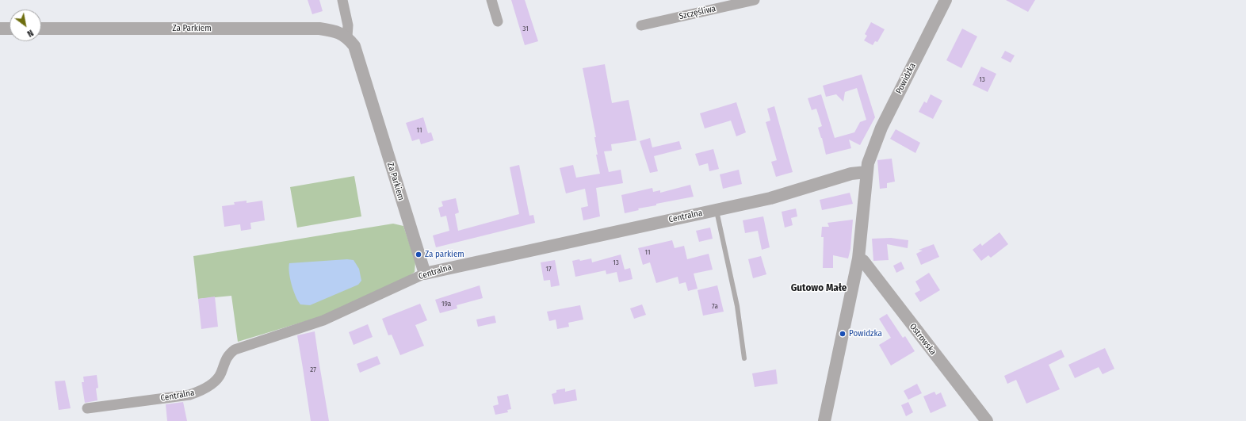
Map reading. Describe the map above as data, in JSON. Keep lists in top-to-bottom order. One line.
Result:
{"streets":{"street":["Szczęśliwa","Za Parkiem","Powidzka","Centralna","Ostrowska"]},"crossings":[["Za Parkiem","Centralna"],["Powidzka","Centralna"],["Powidzka","Ostrowska"]],"districts":["Gutowo Małe"],"places":["Za parkiem","Powidzka"],"house_numbers":["31","13","11","11","13","17","19a","7a","27"],"north":"bottom right"}
